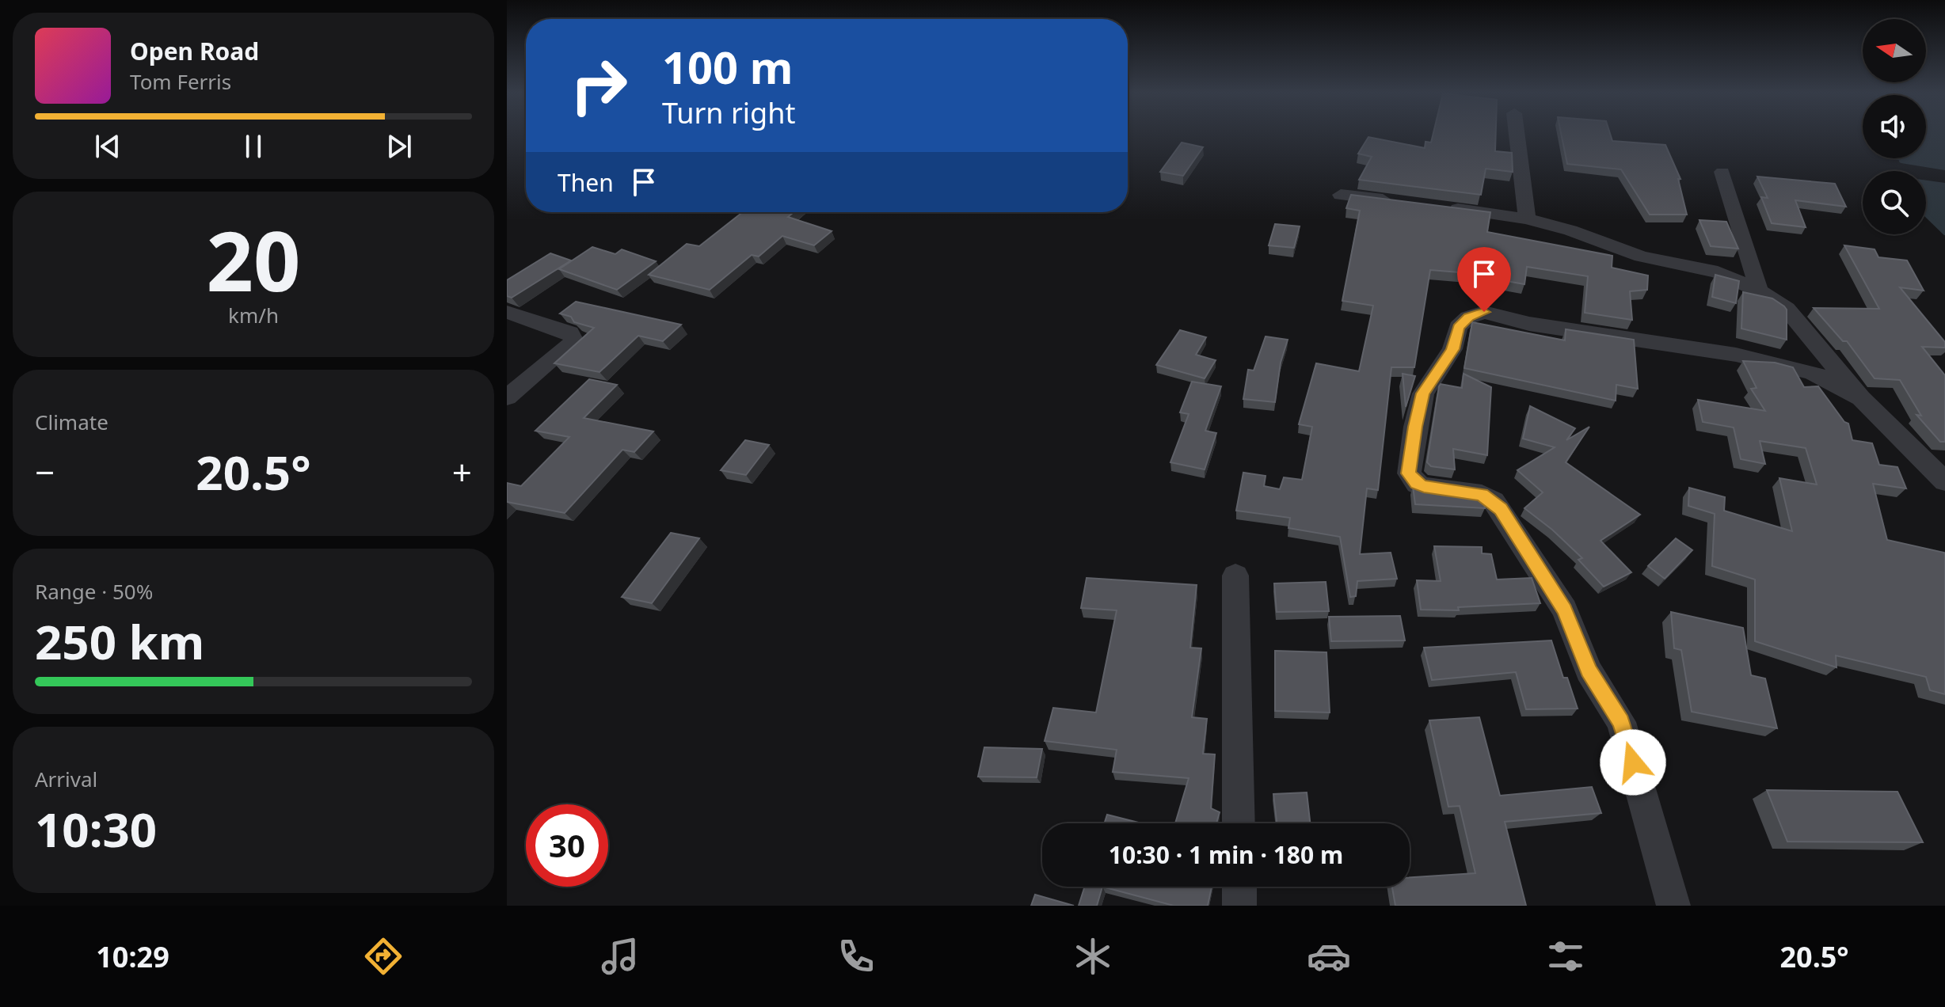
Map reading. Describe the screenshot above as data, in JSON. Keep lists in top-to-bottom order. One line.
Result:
{"north":"left","page":{"turn":["100 m","Turn right"],"song":["Open Road","Tom Ferris"],"then":"Then","tile":[["20","km/h"],"Climate",["Range · 50%","250 km"],["Arrival","10:30"]],"heat":["−","20.5°","+"],"limit":"30","trip":"10:30 · 1 min · 180 m","tabs":["10:29","20.5°"]}}
